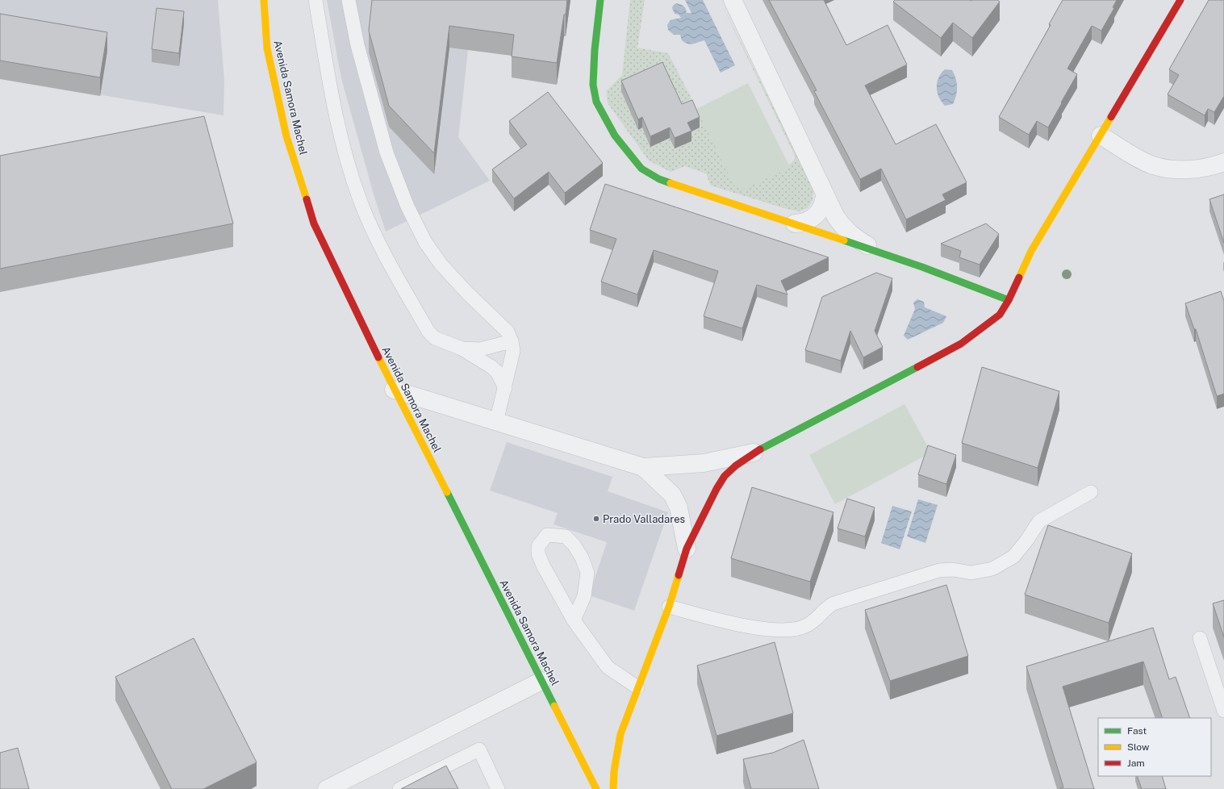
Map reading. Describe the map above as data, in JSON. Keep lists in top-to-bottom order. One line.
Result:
{"streets":{"street":["Avenida Samora Machel"]},"places":["Prado Valladares"],"legend":["Fast","Slow","Jam"]}
